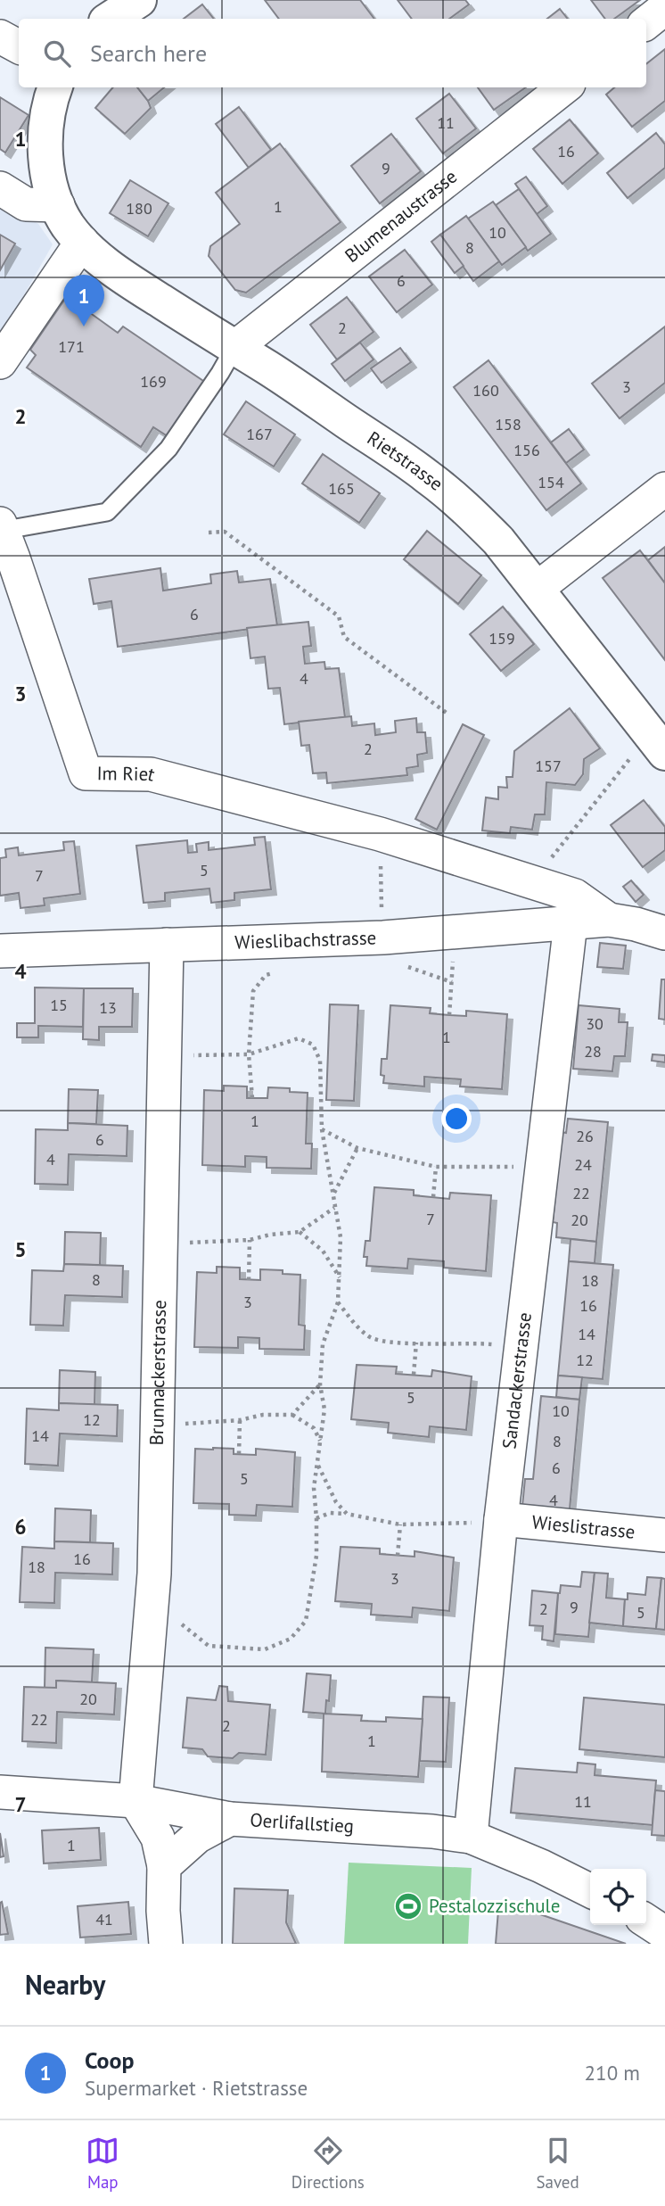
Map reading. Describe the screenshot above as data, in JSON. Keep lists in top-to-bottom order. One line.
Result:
{"streets":{"street":["Blumenaustrasse","Rietstrasse","Im Riet","Wieslibachstrasse","Brunnackerstrasse","Sandackerstrasse","Wieslistrasse","Oerlifallstieg"]},"crossings":[["Blumenaustrasse","Rietstrasse"],["Im Riet","Wieslibachstrasse"],["Wieslibachstrasse","Brunnackerstrasse"],["Wieslibachstrasse","Sandackerstrasse"],["Brunnackerstrasse","Oerlifallstieg"],["Sandackerstrasse","Wieslistrasse"],["Sandackerstrasse","Oerlifallstieg"]],"places":{"sports":["Pestalozzischule"]},"house_numbers":["11","16","9","1","180","10","8","6","2","171","169","3","160","158","167","156","154","165","6","159","4","2","157","5","7","15","13","30","1","28","1","26","6","4","24","22","7","20","8","18","3","16","14","12","5","10","12","14","8","6","5","4","16","18","3","9","2","5","20","22","2","1","11","1","41"],"page":{"search":"Search here","pins":"1","heading":"Nearby","list":[{"mark":"1","name":"Coop","note":"Supermarket · Rietstrasse","value":"210 m"}],"nav":["Map","Directions","Saved"]},"grid":{"rows":["1","2","3","4","5","6","7"]}}
